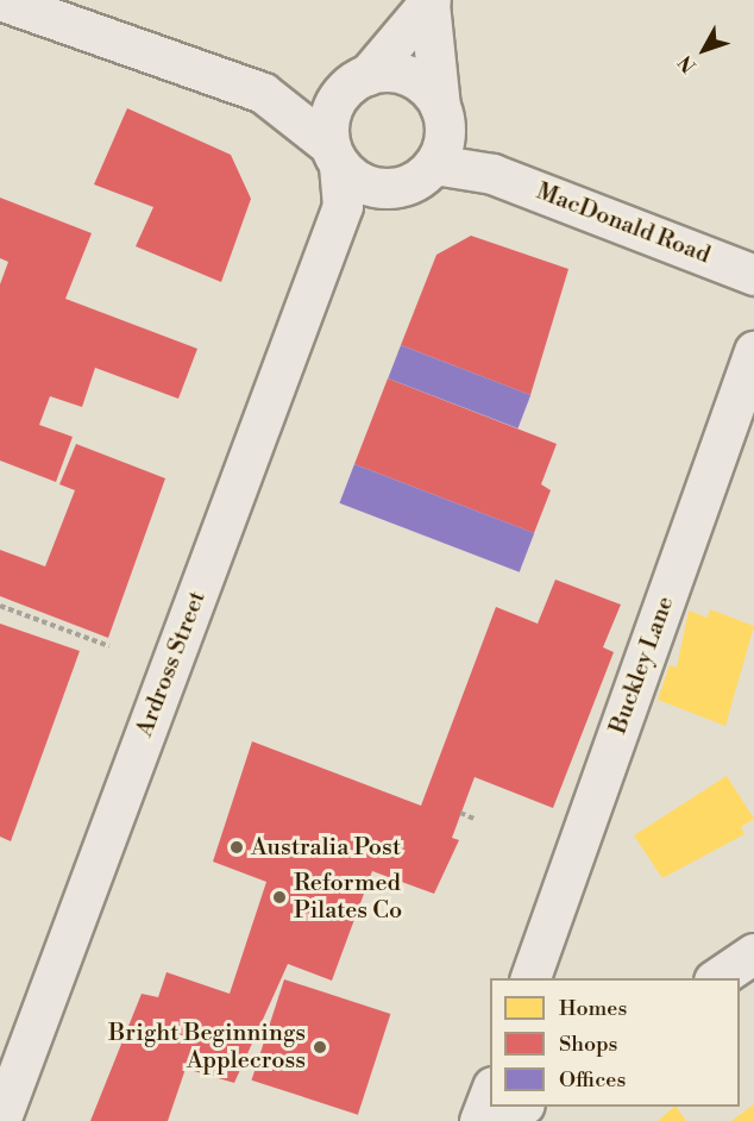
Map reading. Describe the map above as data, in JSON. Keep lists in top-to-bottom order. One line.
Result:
{"streets":{"street":["MacDonald Road","Ardross Street","Buckley Lane"]},"crossings":[["MacDonald Road","Ardross Street"]],"places":["Australia Post","Reformed Pilates Co","Bright Beginnings Applecross"],"legend":["Homes","Shops","Offices"],"north":"bottom left"}
